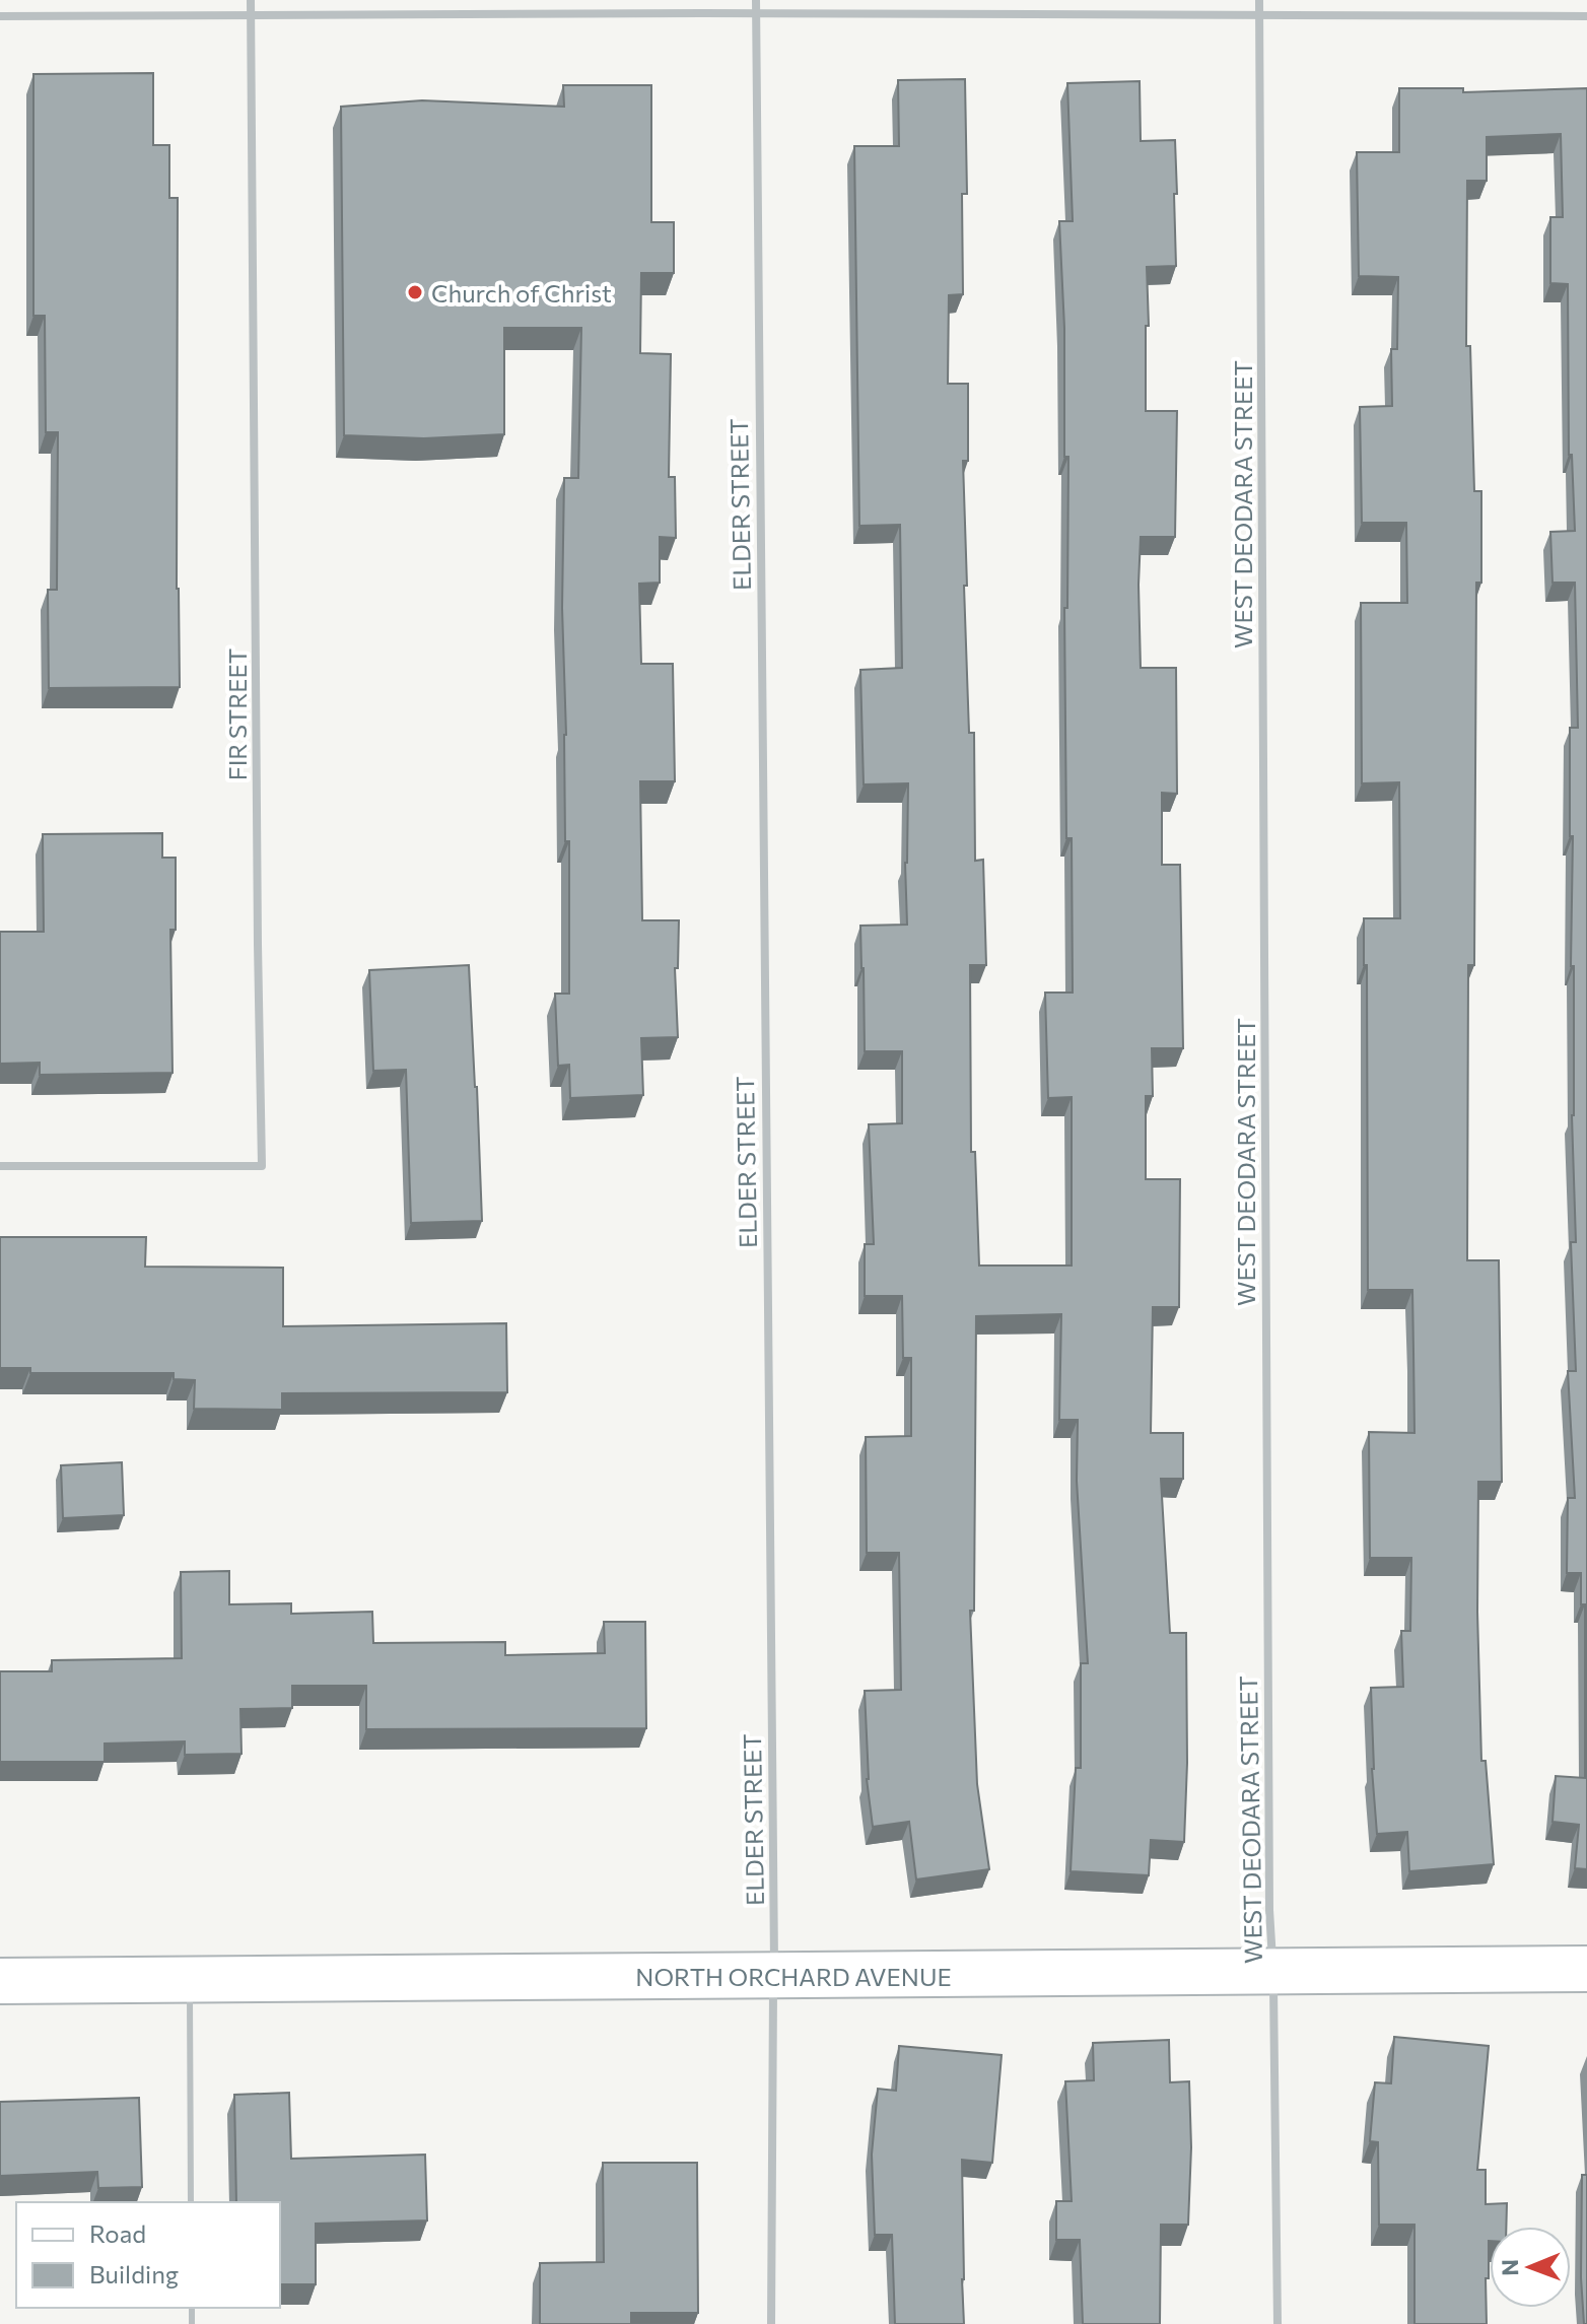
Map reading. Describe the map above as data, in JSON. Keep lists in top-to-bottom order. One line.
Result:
{"streets":{"street":["ELDER STREET","WEST DEODARA STREET","FIR STREET","NORTH ORCHARD AVENUE"]},"crossings":[["ELDER STREET","NORTH ORCHARD AVENUE"],["WEST DEODARA STREET","NORTH ORCHARD AVENUE"]],"places":["Church of Christ"],"legend":["Road","Building"],"north":"left"}
